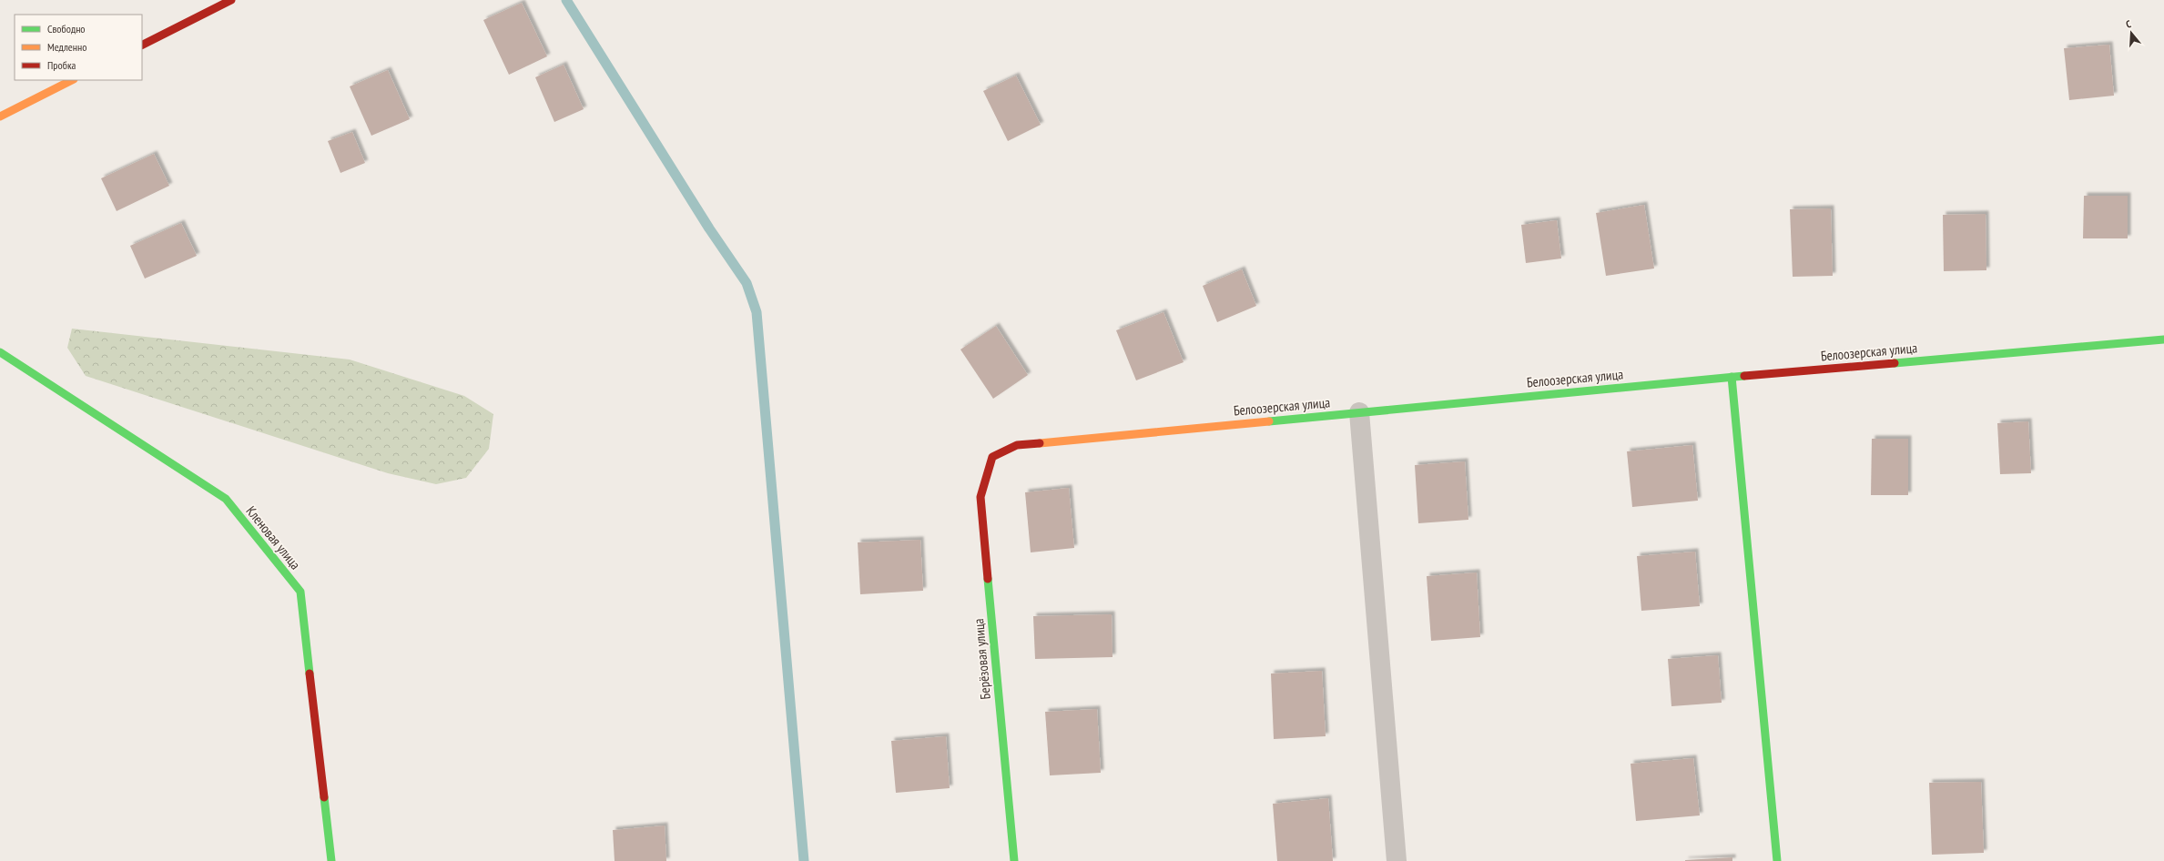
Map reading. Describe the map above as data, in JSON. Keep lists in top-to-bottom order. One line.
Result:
{"streets":{"street":["Белоозерская улица","Кленовая улица","Берёзовая улица"]},"crossings":[["Белоозерская улица","Берёзовая улица"]],"legend":["Свободно","Медленно","Пробка"],"north":"top"}
